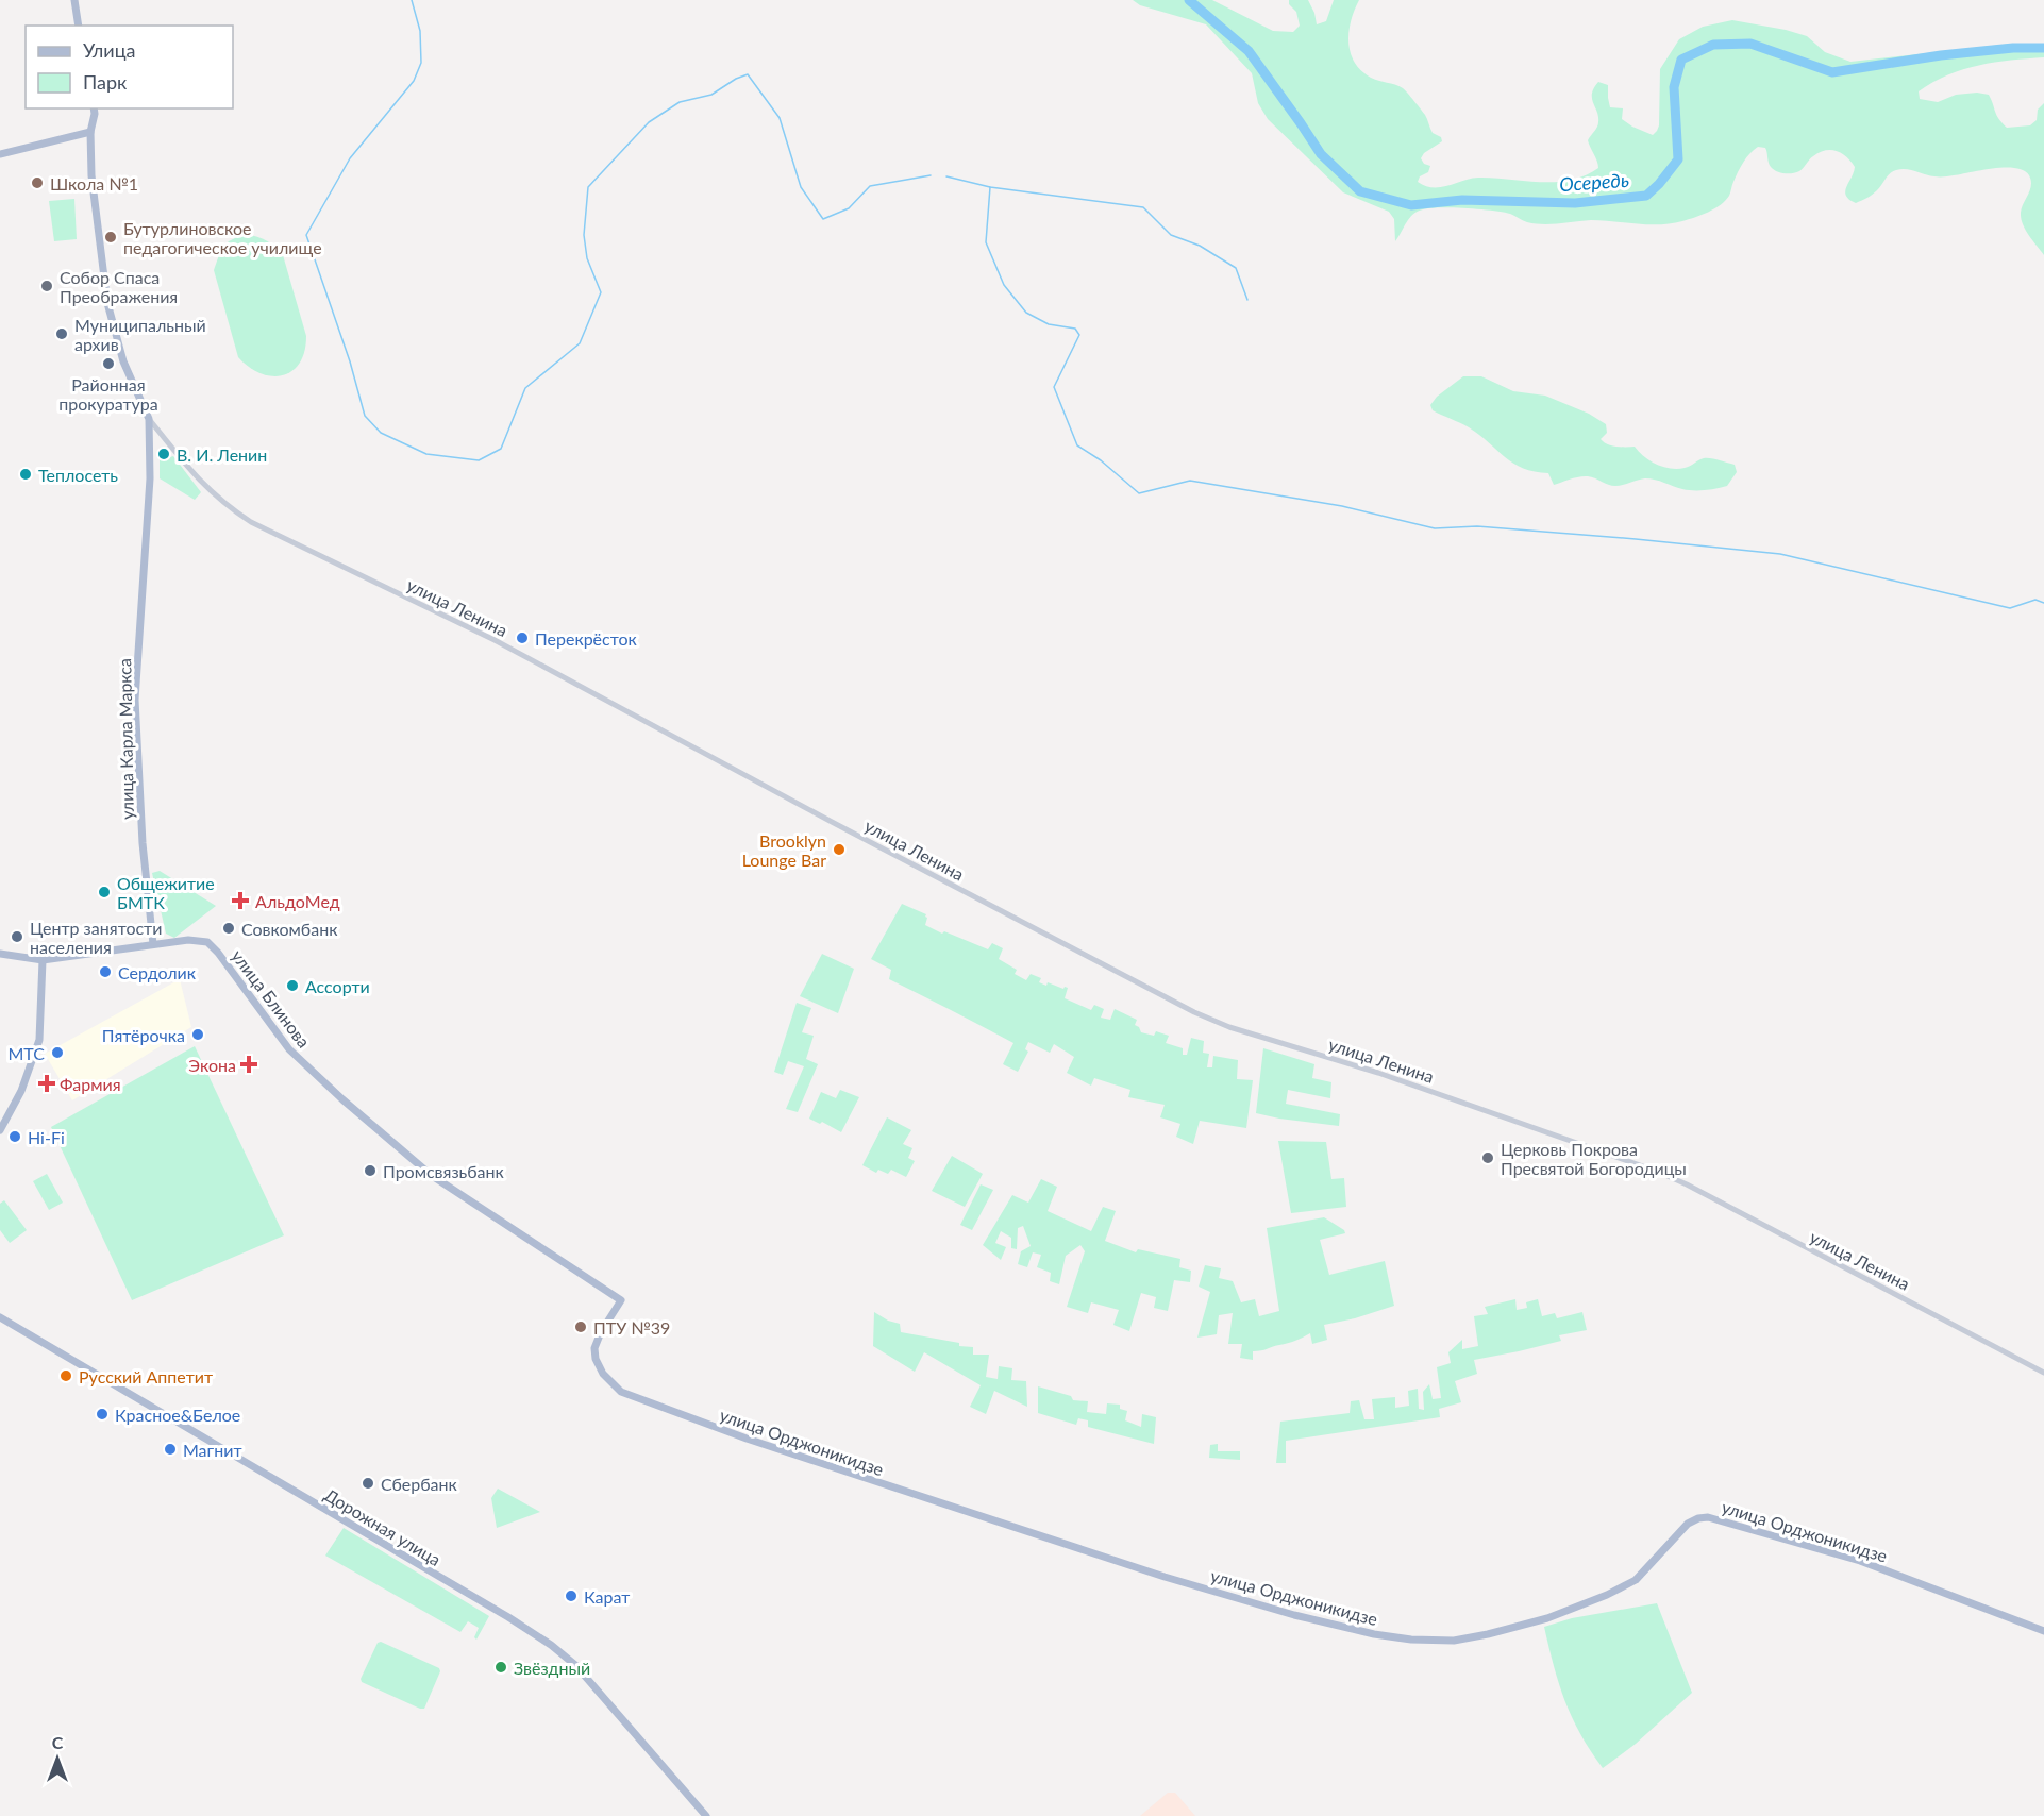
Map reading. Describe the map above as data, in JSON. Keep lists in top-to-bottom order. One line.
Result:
{"streets":{"main road":["улица Ленина","улица Карла Маркса","улица Блинова","улица Орджоникидзе","Дорожная улица"]},"crossings":[["улица Ленина","улица Карла Маркса"],["улица Карла Маркса","улица Блинова"],["улица Блинова","улица Орджоникидзе"]],"water":["Осередь"],"places":{"other":["Школа №1","Бутурлиновское педагогическое училище","Собор Спаса Преображения","Муниципальный архив","Районная прокуратура","В. И. Ленин","Теплосеть","Перекрёсток","Brooklyn Lounge Bar","Общежитие БМТК","Совкомбанк","Центр занятости населения","Сердолик","Ассорти","Пятёрочка","МТС","Hi-Fi","Церковь Покрова Пресвятой Богородицы","Промсвязьбанк","ПТУ №39","Русский Аппетит","Красное&Белое","Магнит","Сбербанк","Карат","Звёздный"],"health":["АльдоМед","Экона","Фармия"]},"legend":["Улица","Парк"],"north":"top"}
